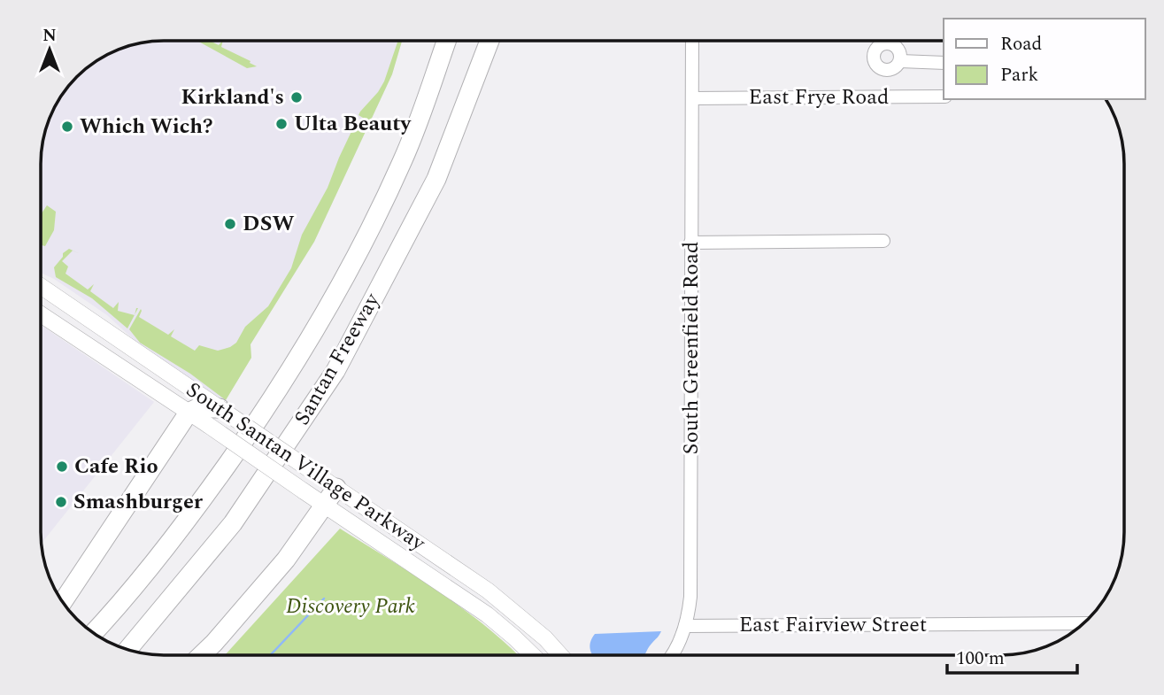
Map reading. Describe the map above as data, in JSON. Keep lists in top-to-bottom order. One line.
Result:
{"streets":{"highway":["Santan Freeway"],"main road":["South Santan Village Parkway"],"street":["East Frye Road","South Greenfield Road","East Fairview Street"]},"crossings":[["East Frye Road","South Greenfield Road"],["South Greenfield Road","East Fairview Street"]],"parks":["Discovery Park"],"places":["Kirkland's","Ulta Beauty","Which Wich?","DSW","Cafe Rio","Smashburger"],"legend":["Road","Park"],"scale_bar":"100 m","north":"top"}
